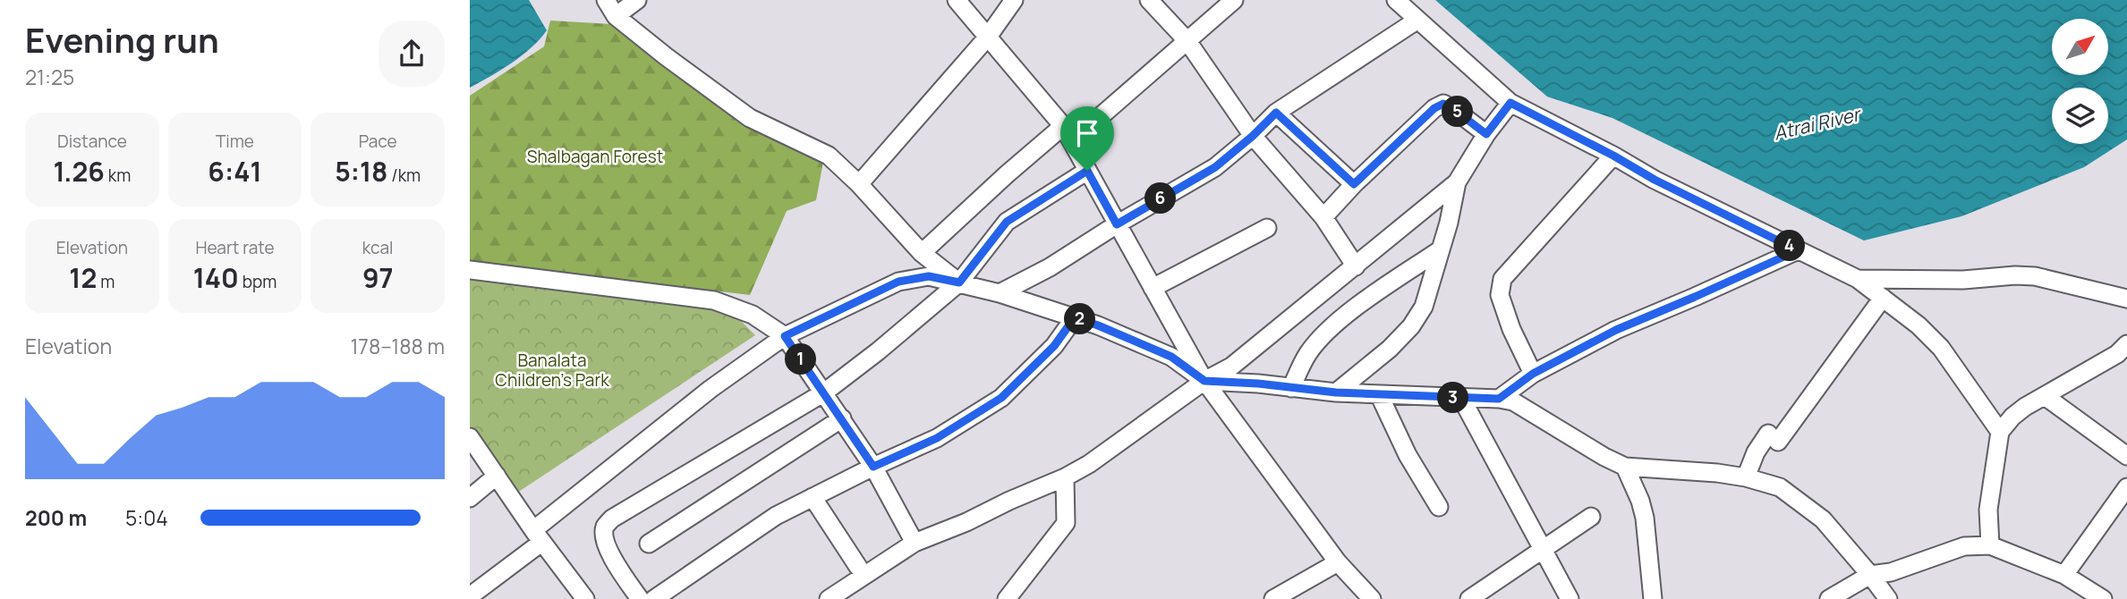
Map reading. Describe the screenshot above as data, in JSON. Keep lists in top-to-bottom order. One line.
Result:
{"water":["Atrai River"],"parks":["Shalbagan Forest","Banalata Children's Park"],"north":"top right","page":{"heading":["Evening run","21:25"],"pins":["5","6","4","2","1","3"],"stats":[["Distance","1.26 km"],["Time","6:41"],["Pace","5:18 /km"],["Elevation","12 m"],["Heart rate","140 bpm"],["kcal","97"]],"chart":["Elevation","178–188 m"],"list":[{"name":"200 m","note":"5:04"}]}}
